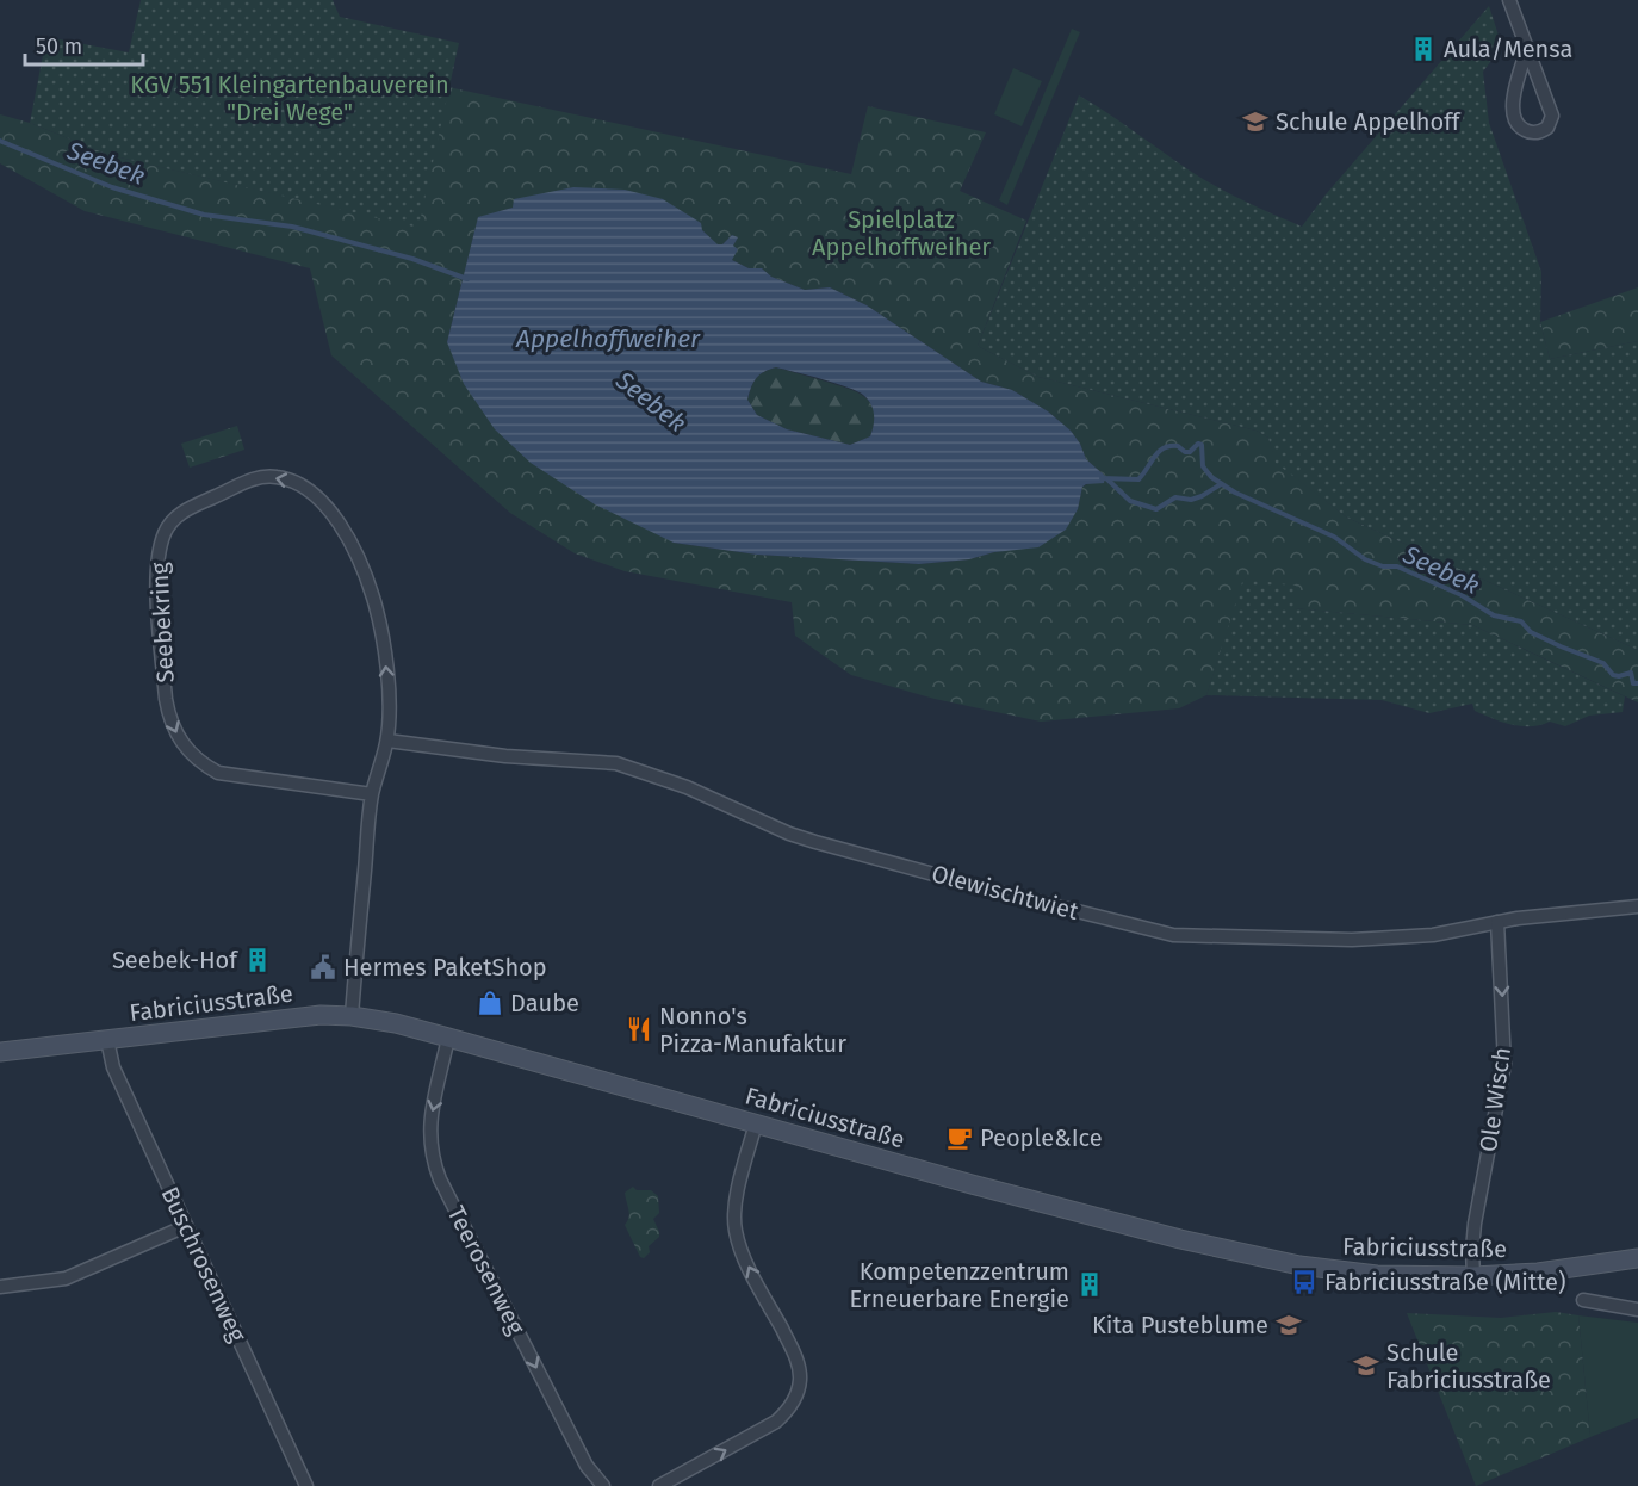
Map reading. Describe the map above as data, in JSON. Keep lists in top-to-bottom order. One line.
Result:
{"streets":{"street":["Seebekring","Olewischtwiet","Fabriciusstraße","Ole Wisch","Buschrosenweg","Teerosenweg"]},"crossings":[["Seebekring","Olewischtwiet"],["Seebekring","Fabriciusstraße"],["Olewischtwiet","Ole Wisch"],["Fabriciusstraße","Ole Wisch"],["Fabriciusstraße","Buschrosenweg"],["Fabriciusstraße","Teerosenweg"]],"one_way":["Ole Wisch","Teerosenweg"],"water":["Seebek","Appelhoffweiher"],"parks":["KGV 551 Kleingartenbauverein \"Drei Wege\"","Spielplatz Appelhoffweiher"],"places":{"building":["Aula/Mensa","Seebek-Hof","Kompetenzzentrum Erneuerbare Energie"],"school or university":["Schule Appelhoff","Kita Pusteblume","Schule Fabriciusstraße"],"public building":["Hermes PaketShop"],"shop":["Daube"],"restaurant":["Nonno's Pizza-Manufaktur"],"cafe":["People&Ice"],"bus stop":["Fabriciusstraße (Mitte)"]},"scale_bar":"50 m"}
